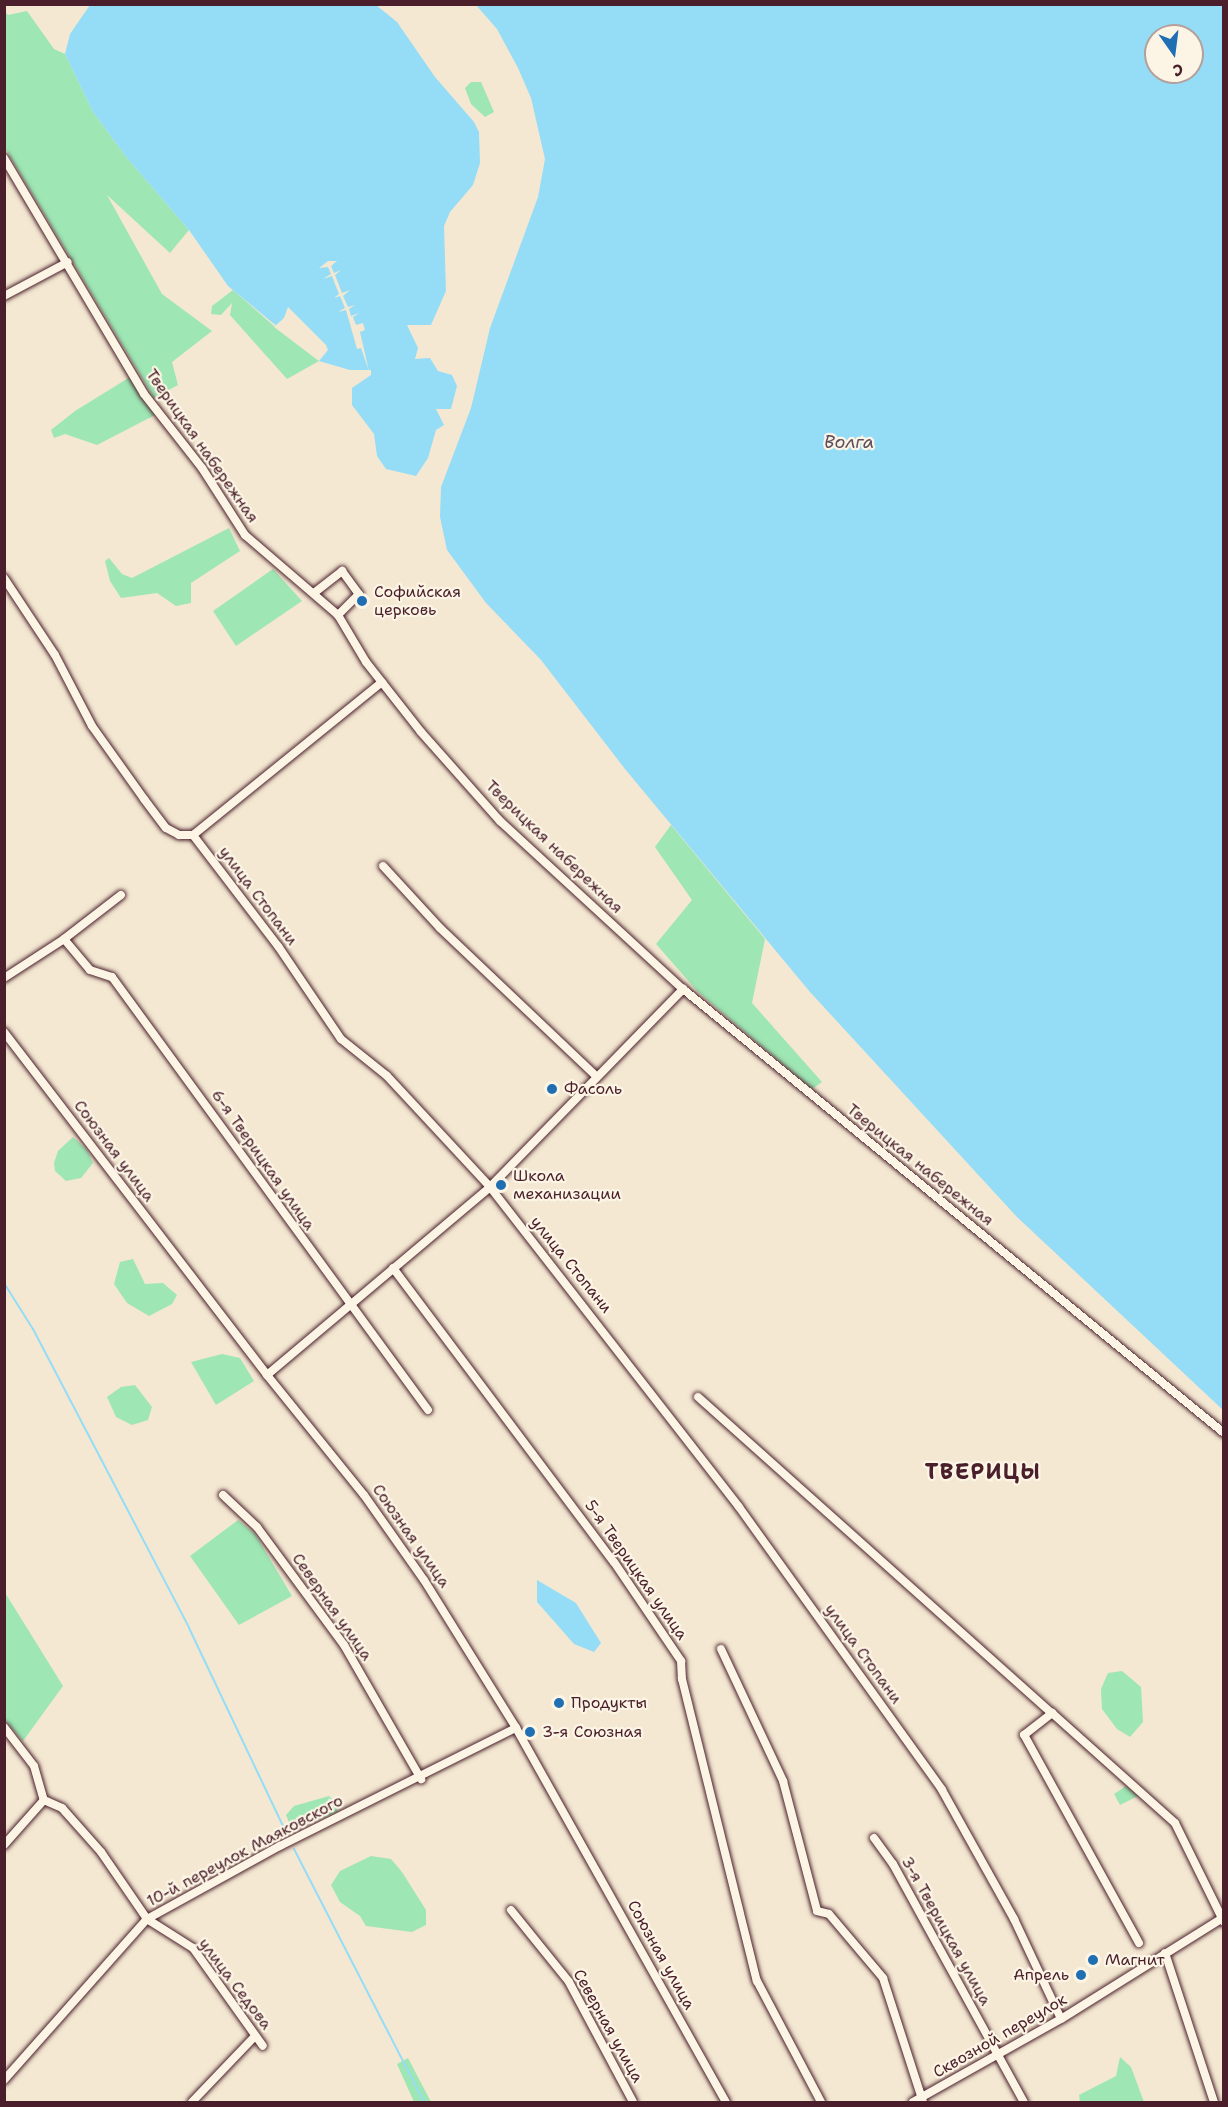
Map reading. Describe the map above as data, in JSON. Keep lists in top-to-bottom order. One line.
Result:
{"streets":{"street":["Тверицкая набережная","улица Стопани","Союзная улица","6-я Тверицкая улица","5-я Тверицкая улица","Северная улица","10-й переулок Маяковского","3-я Тверицкая улица","улица Седова","Сквозной переулок"]},"crossings":[["улица Стопани","Сквозной переулок"],["Союзная улица","10-й переулок Маяковского"],["Северная улица","10-й переулок Маяковского"],["10-й переулок Маяковского","улица Седова"],["3-я Тверицкая улица","Сквозной переулок"]],"districts":["ТВЕРИЦЫ"],"water":["Волга"],"places":["Софийская церковь","Фасоль","Школа механизации","Продукты","3-я Союзная","Магнит","Апрель"],"north":"bottom"}
